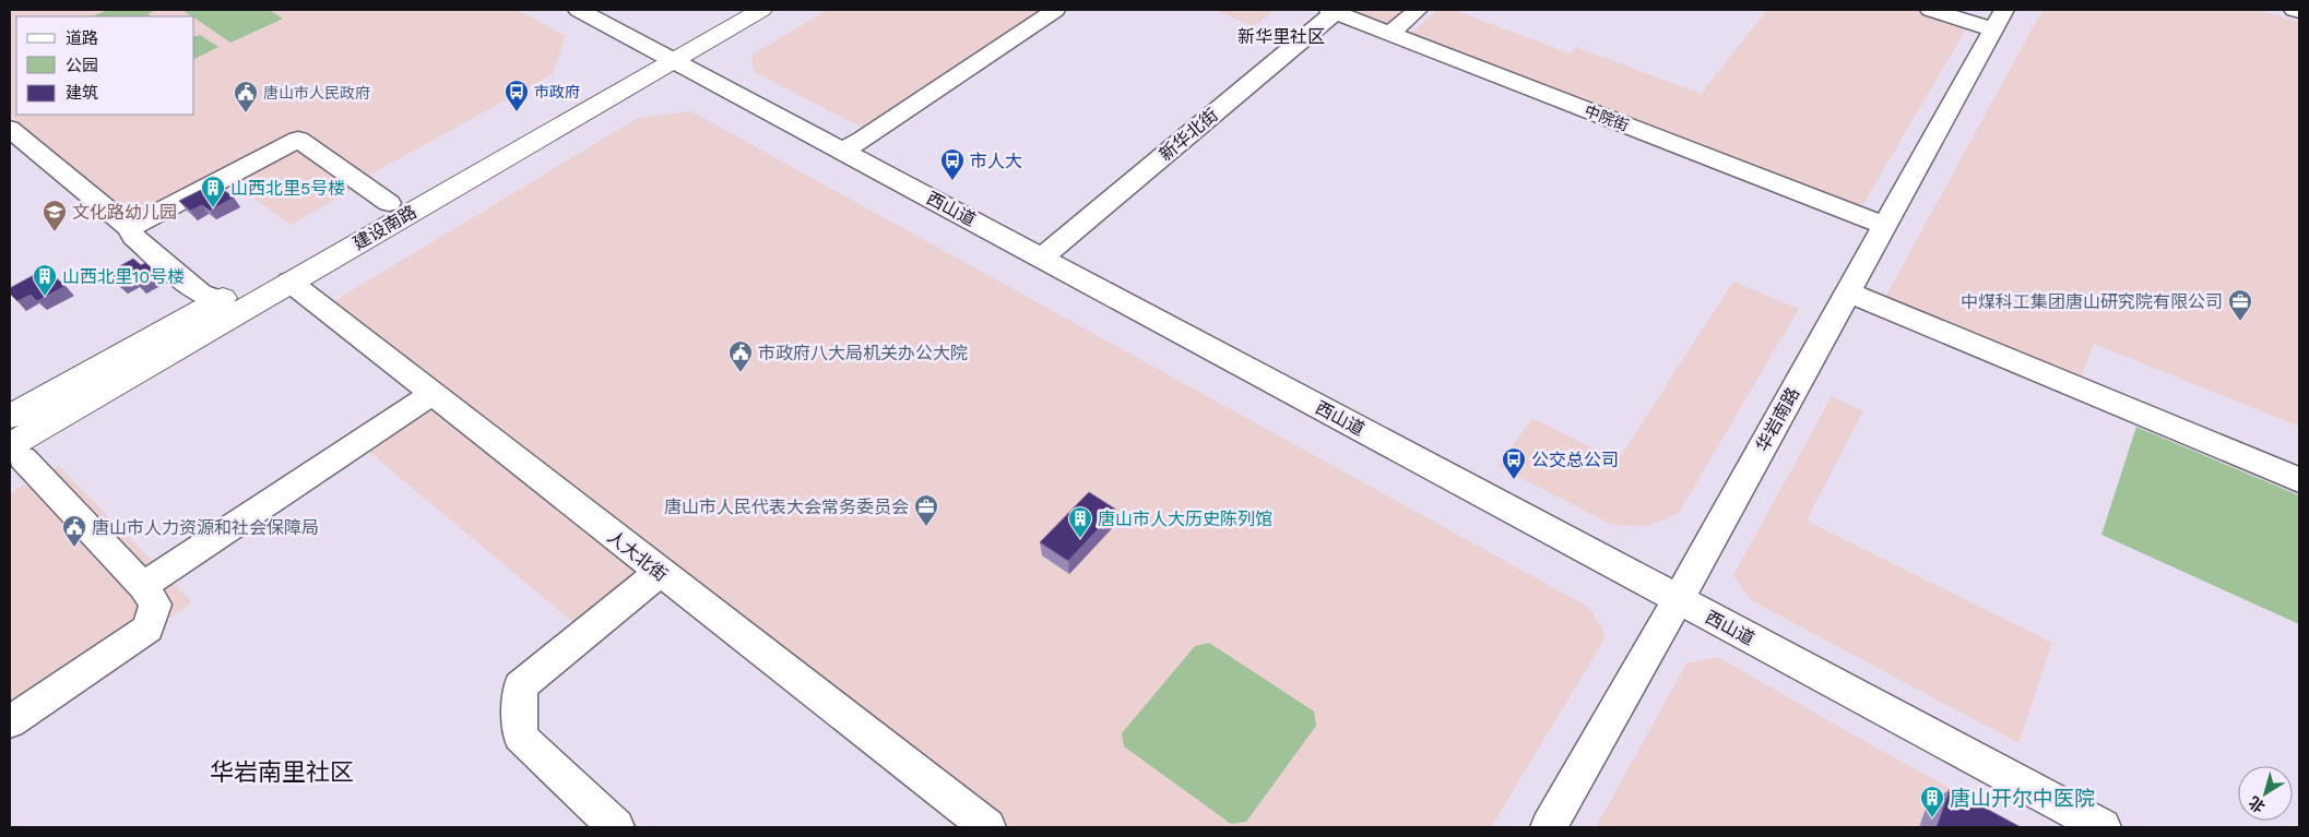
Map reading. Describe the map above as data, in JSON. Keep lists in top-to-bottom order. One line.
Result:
{"streets":{"main road":["建设南路"],"street":["中院街","新华北街","西山道","华岩南路","人大北街"]},"crossings":[["中院街","新华北街"],["中院街","华岩南路"],["新华北街","西山道"],["西山道","建设南路"],["西山道","华岩南路"],["建设南路","人大北街"]],"districts":["新华里社区","华岩南里社区"],"places":{"bus stop":["市政府","市人大","公交总公司"],"public building":["唐山市人民政府","市政府八大局机关办公大院","唐山市人力资源和社会保障局"],"building":["山西北里5号楼","山西北里10号楼","唐山市人大历史陈列馆","唐山开尔中医院"],"school or university":["文化路幼儿园"],"office":["中煤科工集团唐山研究院有限公司","唐山市人民代表大会常务委员会"]},"legend":["道路","公园","建筑"],"north":"bottom left"}
